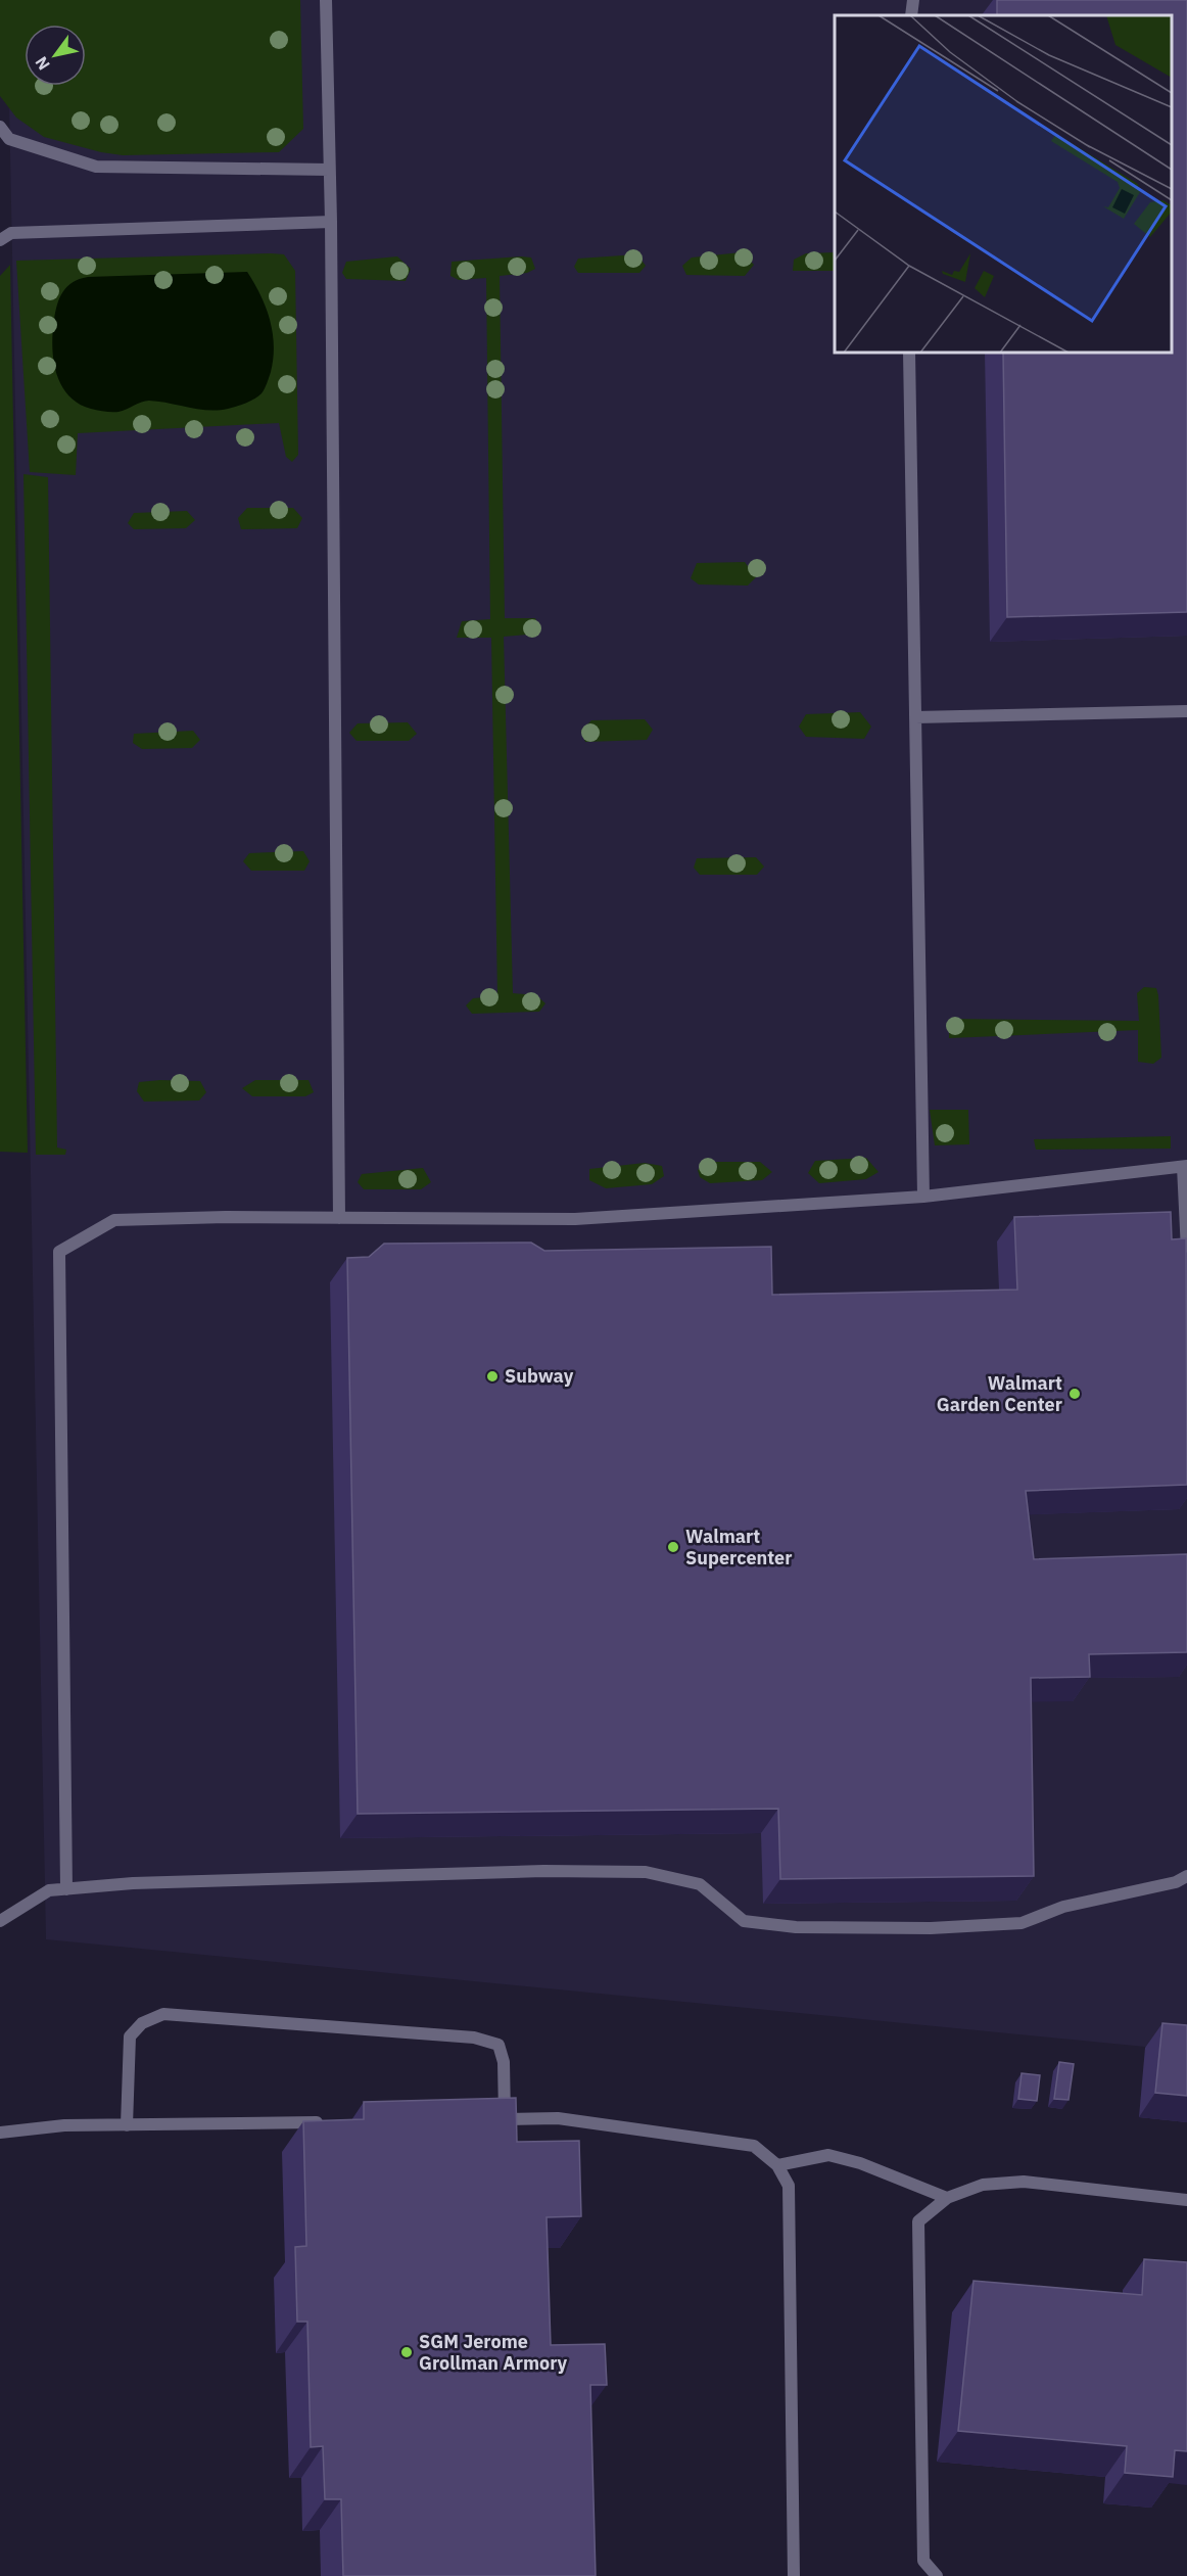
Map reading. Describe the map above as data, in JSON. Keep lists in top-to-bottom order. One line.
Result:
{"places":["Subway","Walmart Garden Center","Walmart Supercenter","SGM Jerome Grollman Armory"],"north":"bottom left"}
